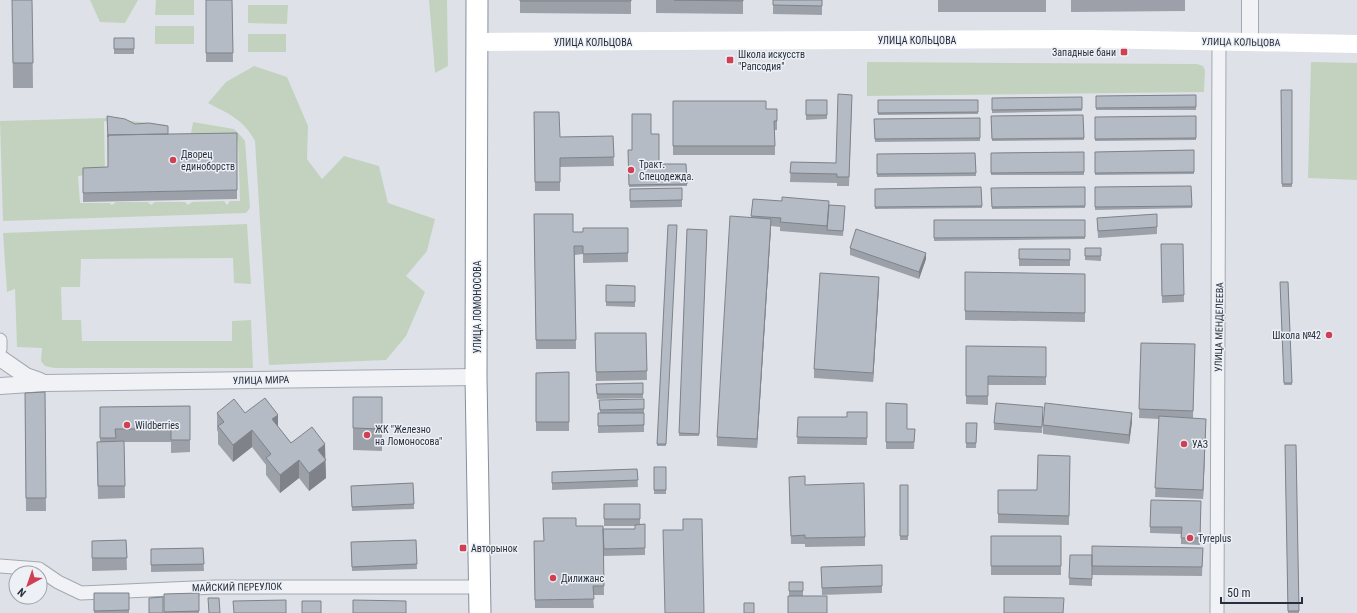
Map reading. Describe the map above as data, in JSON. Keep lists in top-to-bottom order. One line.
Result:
{"streets":{"highway":["УЛИЦА ЛОМОНОСОВА"],"main road":["УЛИЦА КОЛЬЦОВА"],"street":["УЛИЦА МЕНДЕЛЕЕВА","УЛИЦА МИРА","МАЙСКИЙ ПЕРЕУЛОК"]},"crossings":[["УЛИЦА КОЛЬЦОВА","УЛИЦА ЛОМОНОСОВА"],["УЛИЦА КОЛЬЦОВА","УЛИЦА МЕНДЕЛЕЕВА"],["УЛИЦА ЛОМОНОСОВА","УЛИЦА МИРА"],["УЛИЦА ЛОМОНОСОВА","МАЙСКИЙ ПЕРЕУЛОК"]],"places":{"transit":["Западные бани","Школа искусств \"Рапсодия\"","Авторынок"],"other":["Дворец единоборств","Тракт. Спецодежда.","Школа №42","Wildberries","ЖК \"Железно на Ломоносова\"","УАЗ","Tyreplus","Дилижанс"]},"scale_bar":"50 m","north":"bottom left"}
